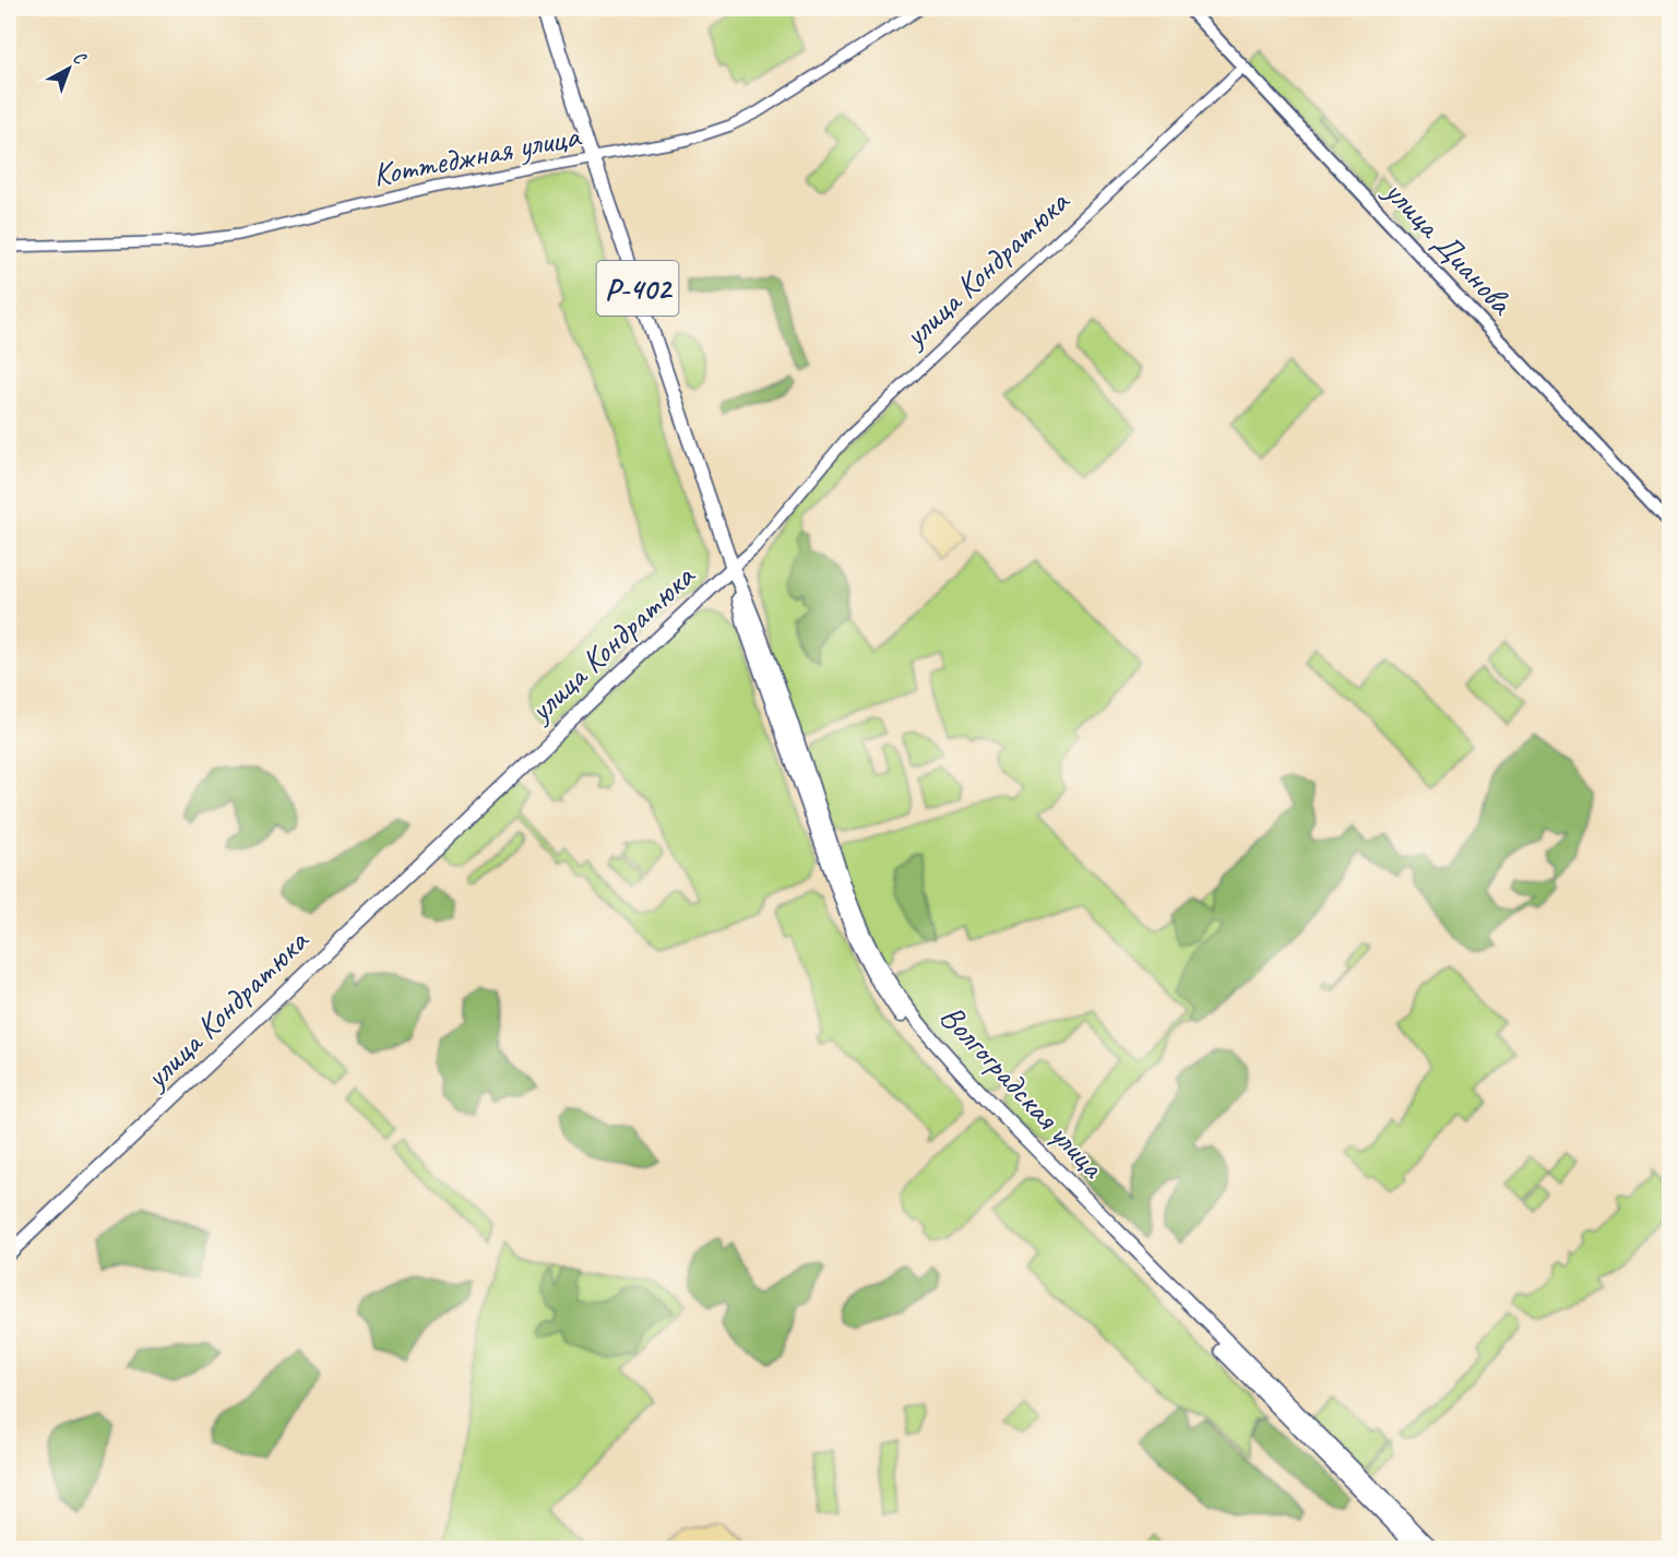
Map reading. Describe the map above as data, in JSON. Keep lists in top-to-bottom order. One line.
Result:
{"streets":{"main road":["улица Дианова","улица Кондратюка","Р-402","Волгоградская улица"],"street":["Коттеджная улица"]},"crossings":[["Коттеджная улица","Волгоградская улица"],["улица Дианова","улица Кондратюка"],["улица Кондратюка","Волгоградская улица"]],"north":"top right"}
